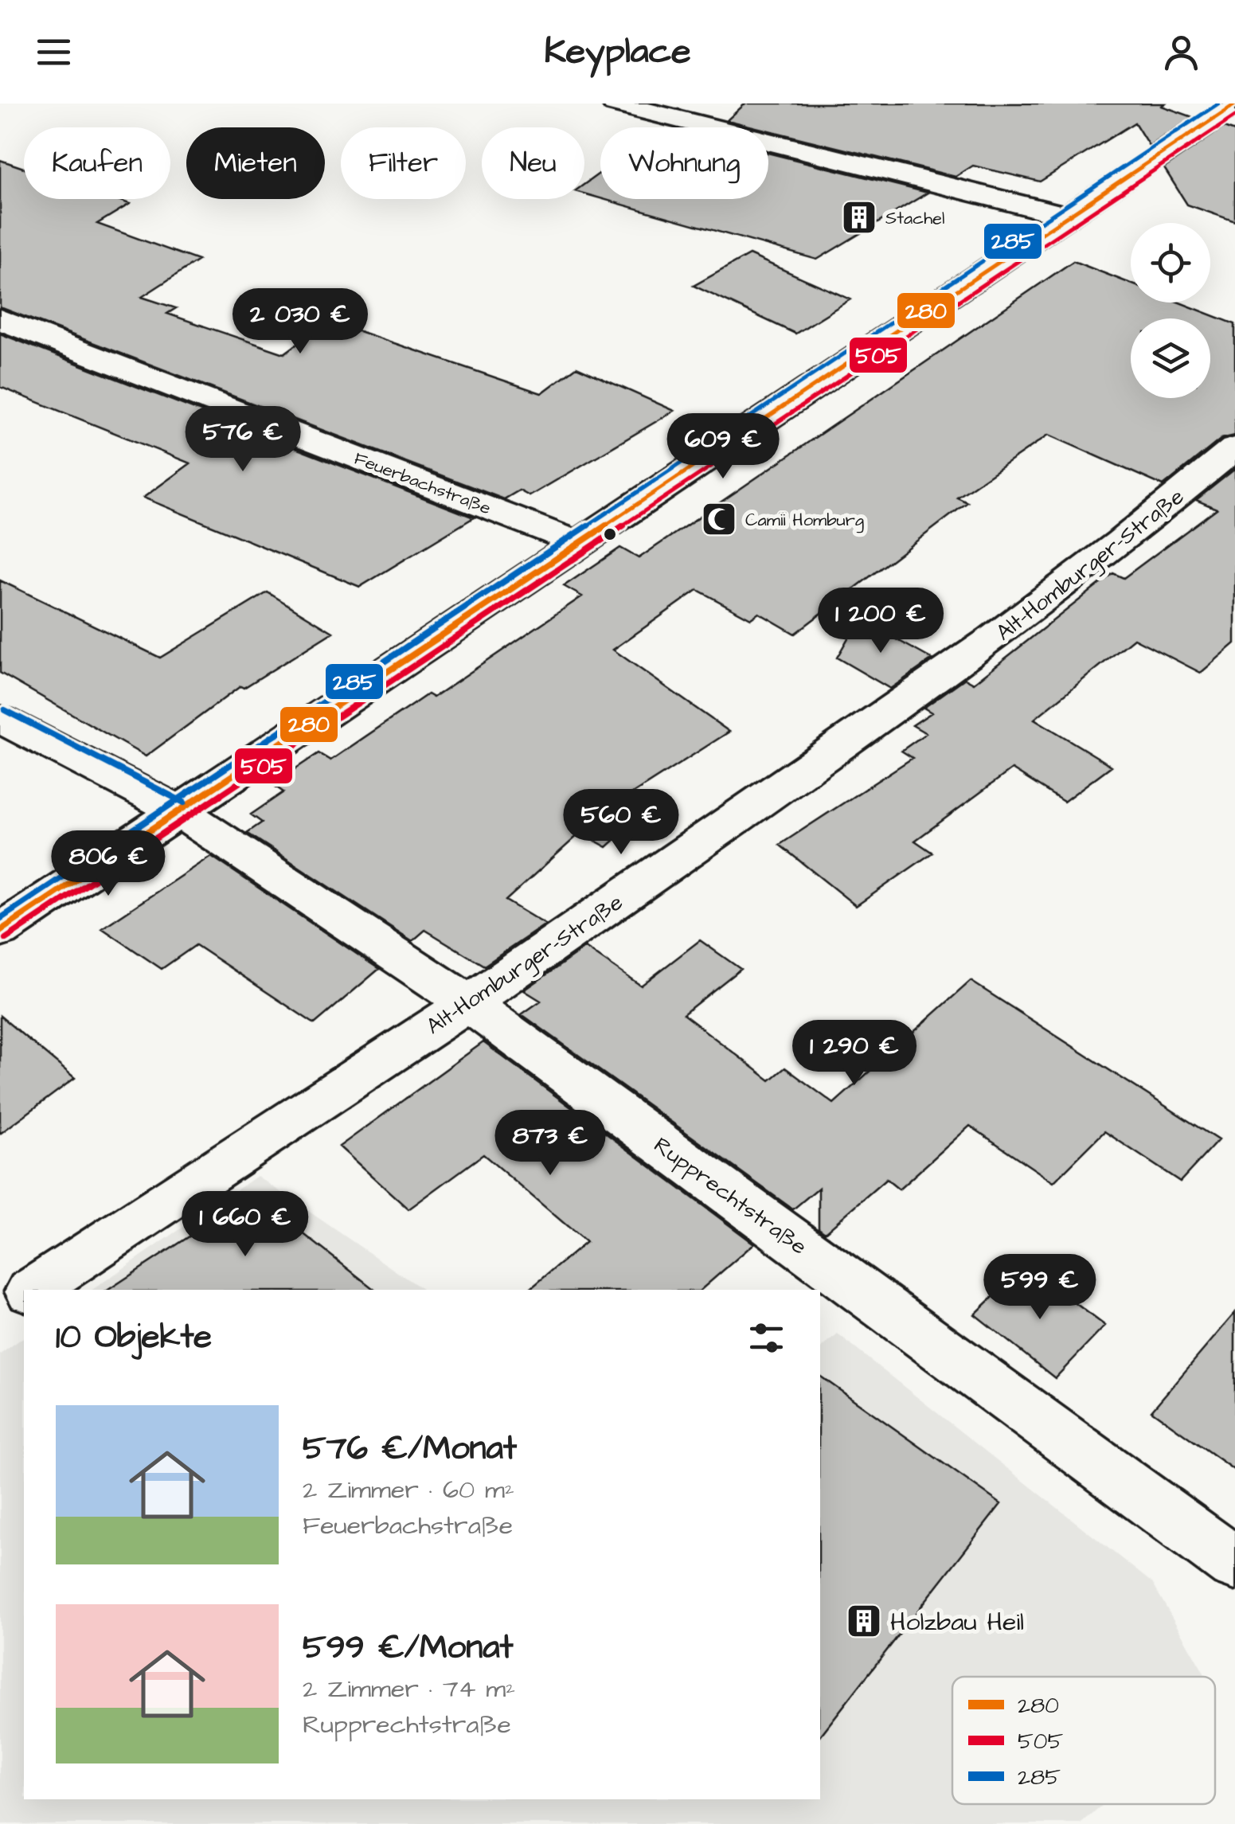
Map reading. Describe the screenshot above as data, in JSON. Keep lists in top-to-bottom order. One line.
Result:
{"streets":{"street":["Feuerbachstraße","Alt-Homburger-Straße","Rupprechtstraße"]},"crossings":[["Alt-Homburger-Straße","Rupprechtstraße"]],"places":{"building":["Stachel","Holzbau Heil"],"mosque":["Camii Homburg"]},"lines":["transit line 285","transit line 280","transit line 505"],"legend":["280","505","285"],"page":{"header":"Keyplace","chip":["Kaufen","Mieten","Filter","Neu","Wohnung"],"price":["2 030 €","576 €","609 €","1 200 €","560 €","806 €","1 290 €","873 €","1 660 €","599 €"],"heading":"10 Objekte","list":[{"name":"576 €/Monat","note":"2 Zimmer · 60 m² · Feuerbachstraße"},{"name":"599 €/Monat","note":"2 Zimmer · 74 m² · Rupprechtstraße"}]}}
